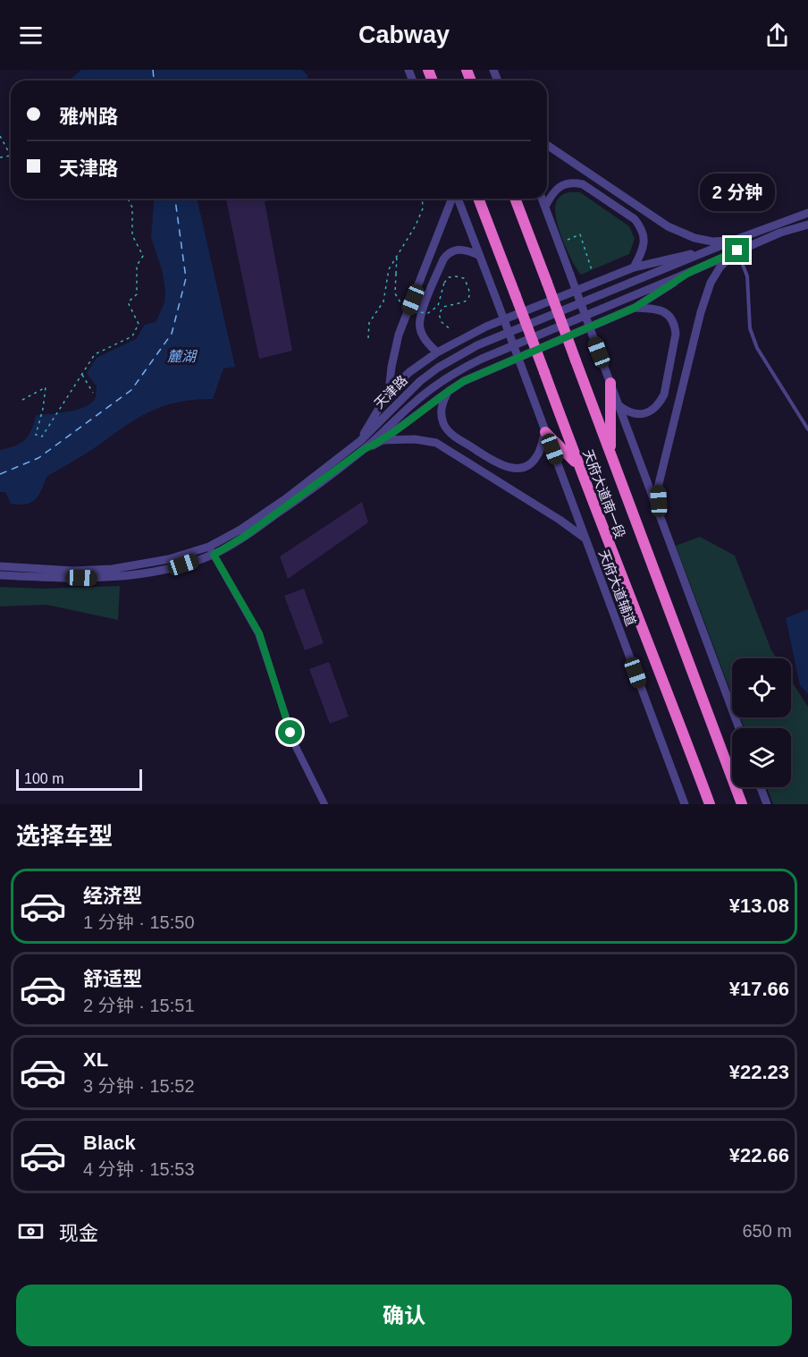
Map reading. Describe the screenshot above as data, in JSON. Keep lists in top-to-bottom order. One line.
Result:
{"streets":{"highway":["天府大道南一段"],"street":["天津路","天府大道辅道"]},"water":["麓湖"],"scale_bar":"100 m","page":{"header":"Cabway","banner":["雅州路","天津路"],"bubble":"2 分钟","scale":"100 m","heading":"选择车型","list":[{"name":"经济型","note":"1 分钟 · 15:50","value":"¥13.08"},{"name":"舒适型","note":"2 分钟 · 15:51","value":"¥17.66"},{"name":"XL","note":"3 分钟 · 15:52","value":"¥22.23"},{"name":"Black","note":"4 分钟 · 15:53","value":"¥22.66"}],"pay":["现金","650 m"],"buttons":"确认"}}
